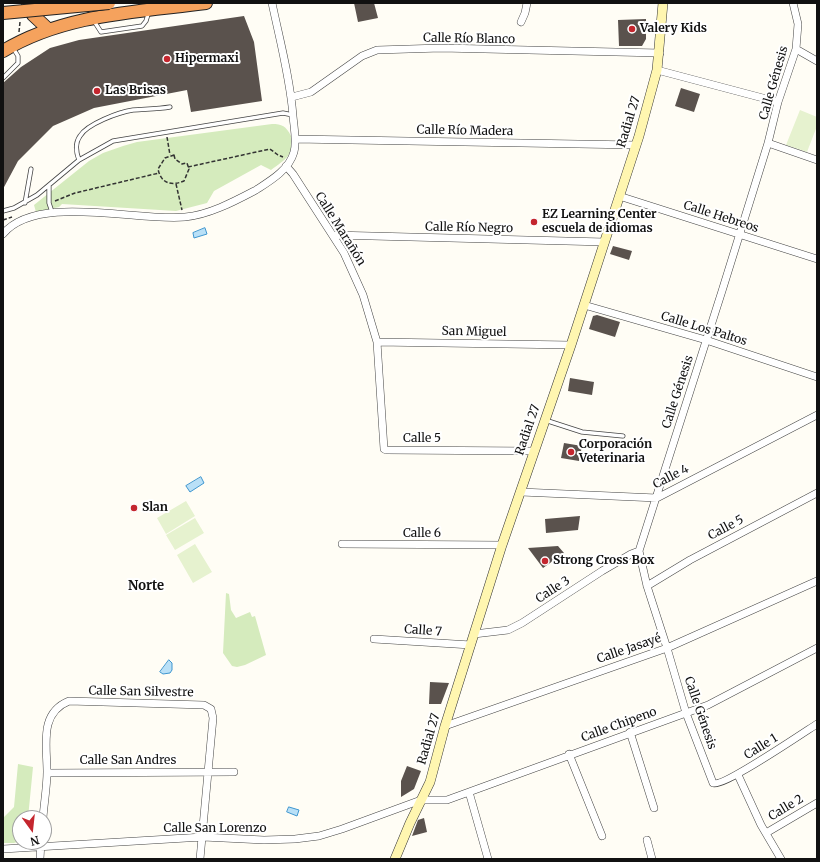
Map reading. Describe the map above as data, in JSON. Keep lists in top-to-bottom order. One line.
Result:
{"streets":{"street":["Calle Río Blanco","Calle Génesis","Radial 27","Calle Río Madera","Calle Hebreos","Calle Río Negro","Calle Marañón","Calle Los Paltos","San Miguel","Calle 5","Calle 4","Calle 6","Calle 3","Calle 7","Calle Jasayé","Calle San Silvestre","Calle Chipeno","Calle 1","Calle San Andres","Calle 2","Calle San Lorenzo"]},"crossings":[["Calle Río Blanco","Radial 27"],["Calle Génesis","Calle Hebreos"],["Calle Génesis","Calle Los Paltos"],["Calle Génesis","Calle 5"],["Calle Génesis","Calle 4"],["Calle Génesis","Calle 3"],["Calle Génesis","Calle Jasayé"],["Calle Génesis","Calle Chipeno"],["Calle Génesis","Calle 1"],["Radial 27","Calle Río Madera"],["Radial 27","Calle Hebreos"],["Radial 27","Calle Río Negro"],["Radial 27","Calle Los Paltos"],["Radial 27","San Miguel"],["Radial 27","Calle 5"],["Radial 27","Calle 4"],["Radial 27","Calle 6"],["Radial 27","Calle 3"],["Radial 27","Calle 7"],["Radial 27","Calle Jasayé"],["Radial 27","Calle Chipeno"],["Radial 27","Calle San Lorenzo"],["Calle Río Negro","Calle Marañón"],["Calle Marañón","San Miguel"],["Calle Marañón","Calle 5"],["Calle San Silvestre","Calle San Andres"],["Calle Chipeno","Calle San Lorenzo"]],"districts":["Norte"],"places":["Valery Kids","Hipermaxi","Las Brisas","EZ Learning Center escuela de idiomas","Corporación Veterinaria","Slan","Strong Cross Box"],"north":"bottom"}
